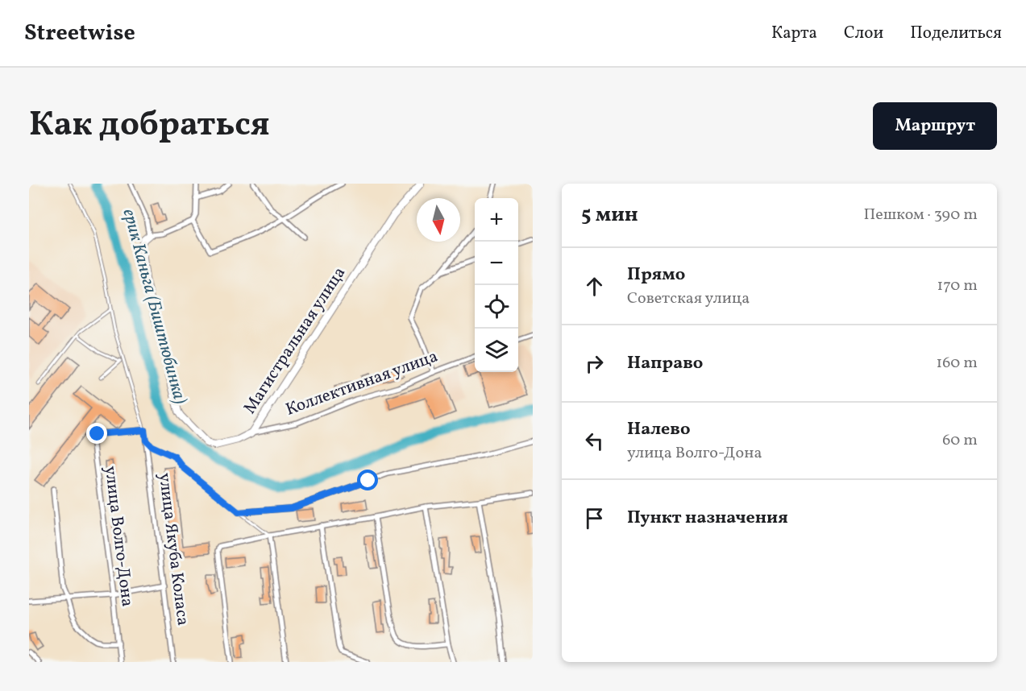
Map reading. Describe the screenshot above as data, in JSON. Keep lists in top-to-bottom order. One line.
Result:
{"streets":{"street":["Магистральная улица","Коллективная улица","улица Волго-Дона","улица Якуба Коласа"]},"crossings":[["Магистральная улица","Коллективная улица"]],"water":["ерик Каньга (Биштюбинка)"],"north":"bottom","page":{"header":"Streetwise","nav":["Карта","Слои","Поделиться"],"title":"Как добраться","buttons":"Маршрут","heading":["5 мин","Пешком · 390 m"],"map_buttons":["+","−"],"list":[["Прямо","Советская улица","170 m"],["Направо","160 m"],["Налево","улица Волго-Дона","60 m"],"Пункт назначения"]}}
